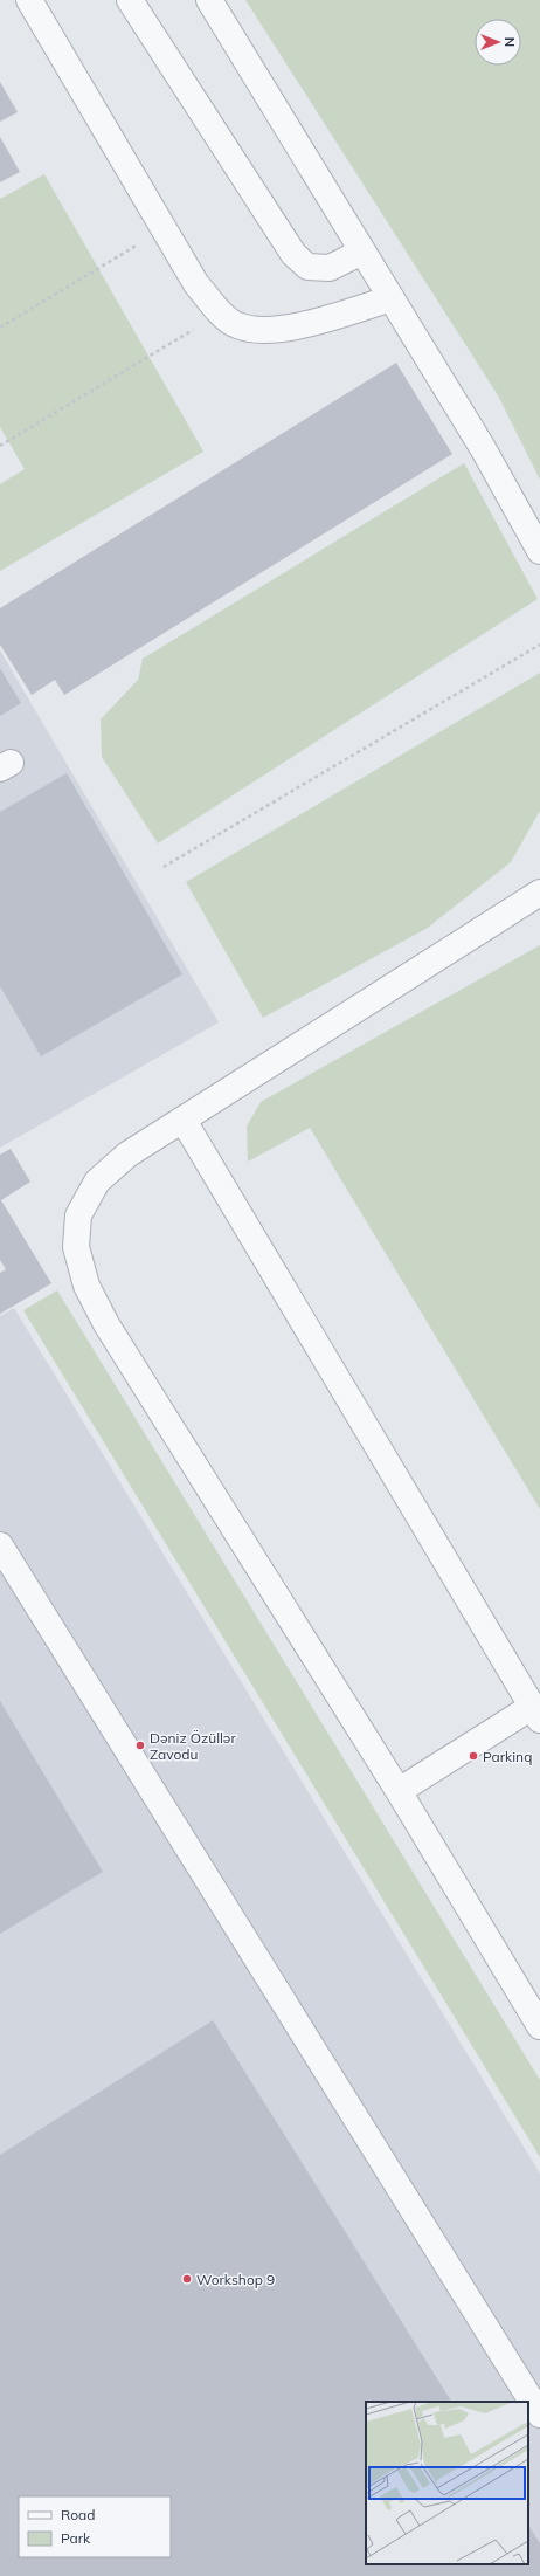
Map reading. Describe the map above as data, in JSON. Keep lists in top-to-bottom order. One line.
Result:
{"places":["Dəniz Özüllər Zavodu","Parkinq","Workshop 9"],"legend":["Road","Park"],"north":"right"}
